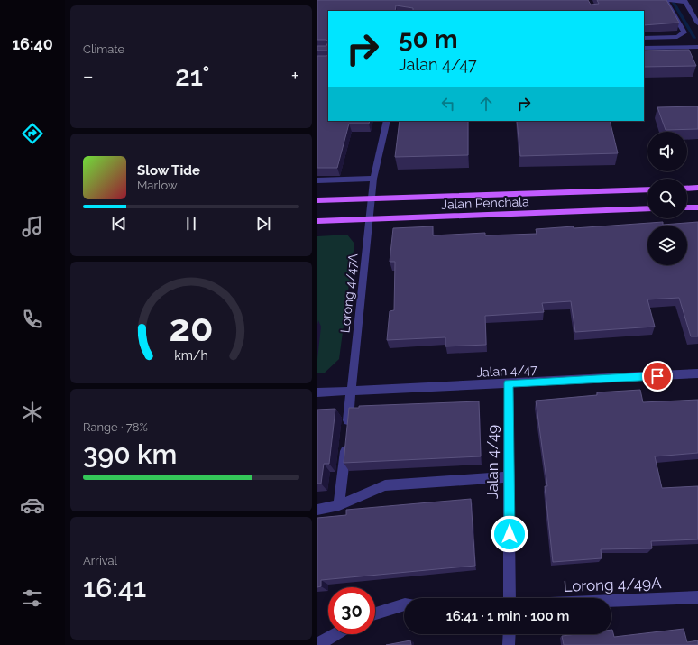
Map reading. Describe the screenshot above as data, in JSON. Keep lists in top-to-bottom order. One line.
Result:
{"streets":{"main road":["Jalan Penchala"],"street":["Lorong 4/47A","Jalan 4/47","Jalan 4/49","Lorong 4/49A"]},"crossings":[["Jalan Penchala","Lorong 4/47A"],["Lorong 4/47A","Jalan 4/47"],["Jalan 4/47","Jalan 4/49"]],"page":{"tabs":"16:40","tile":["Climate",["Range · 78%","390 km"],["Arrival","16:41"]],"turn":["50 m","Jalan 4/47"],"heat":["−","21°","+"],"song":["Slow Tide","Marlow"],"limit":"30","trip":"16:41 · 1 min · 100 m","gauge":["20","km/h"]}}
